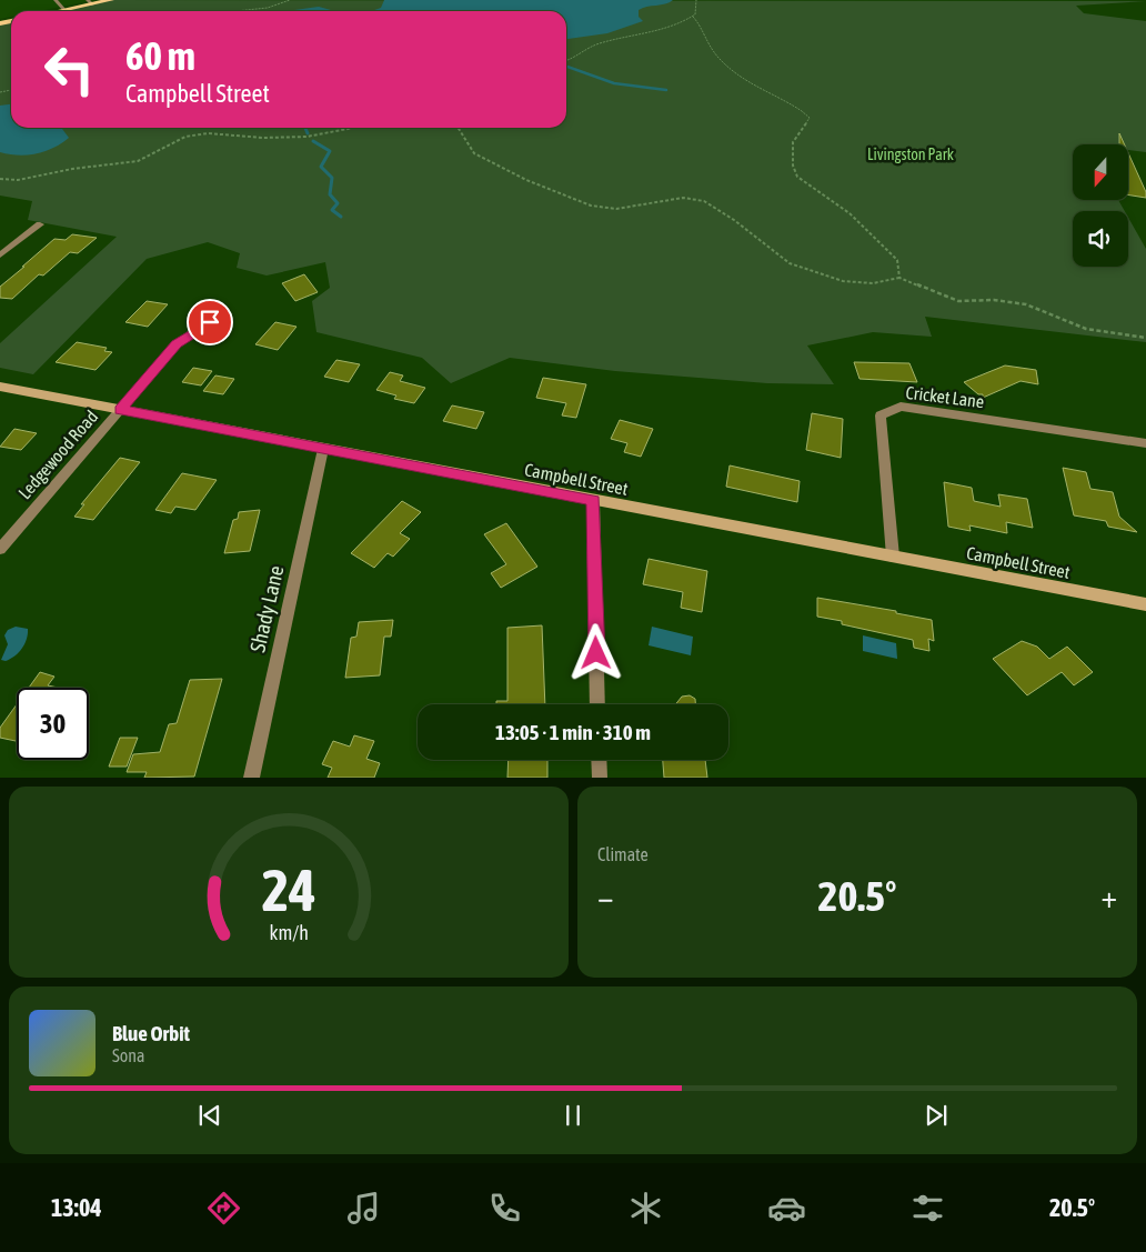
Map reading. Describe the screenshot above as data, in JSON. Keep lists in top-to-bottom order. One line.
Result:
{"streets":{"street":["Cricket Lane","Ledgewood Road","Campbell Street","Shady Lane"]},"crossings":[["Cricket Lane","Campbell Street"],["Ledgewood Road","Campbell Street"],["Campbell Street","Shady Lane"]],"parks":["Livingston Park"],"north":"bottom","page":{"turn":["60 m","Campbell Street"],"limit":"30","trip":"13:05 · 1 min · 310 m","tile":"Climate","heat":["−","20.5°","+"],"song":["Blue Orbit","Sona"],"tabs":["13:04","20.5°"],"gauge":["24","km/h"]}}
